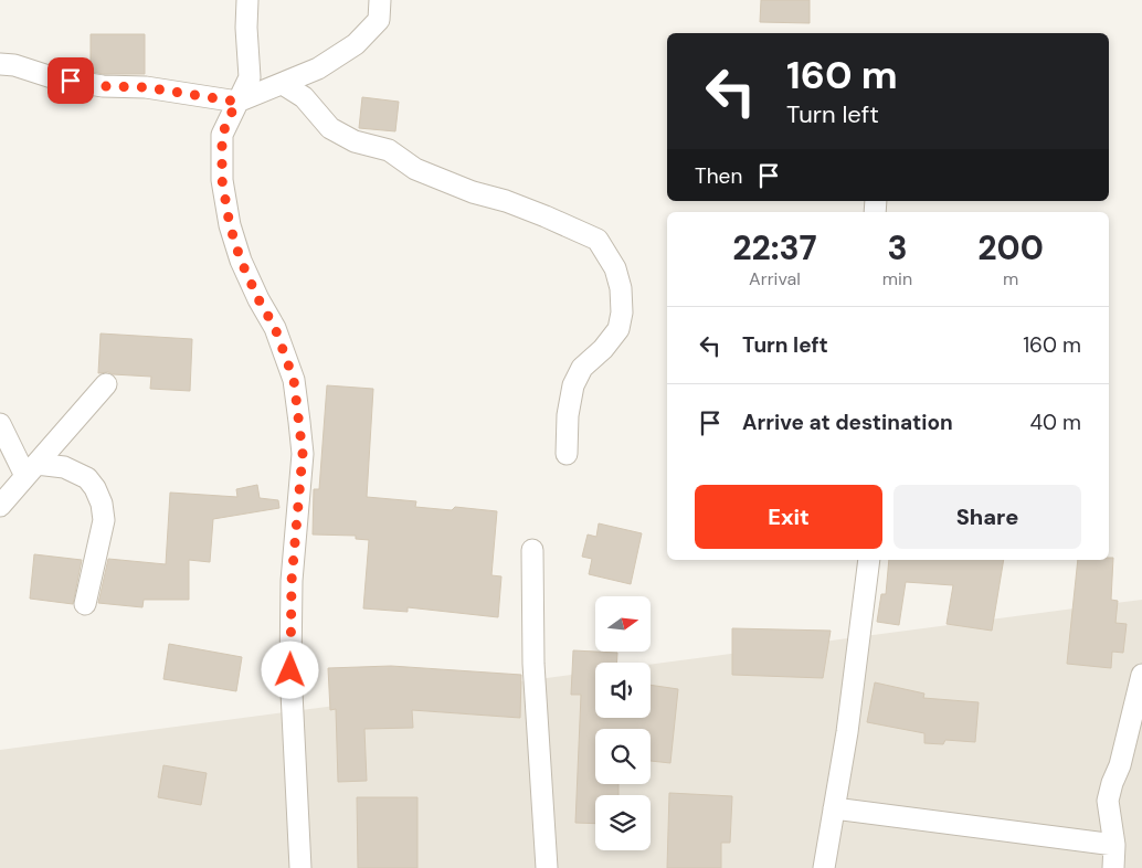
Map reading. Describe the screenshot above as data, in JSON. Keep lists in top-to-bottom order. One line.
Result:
{"north":"right","page":{"turn":["160 m","Turn left"],"then":"Then","eta":["22:37","Arrival","3","min","200","m"],"list":[{"name":"Turn left","value":"160 m"},{"name":"Arrive at destination","value":"40 m"}],"buttons":["Exit","Share"]}}
